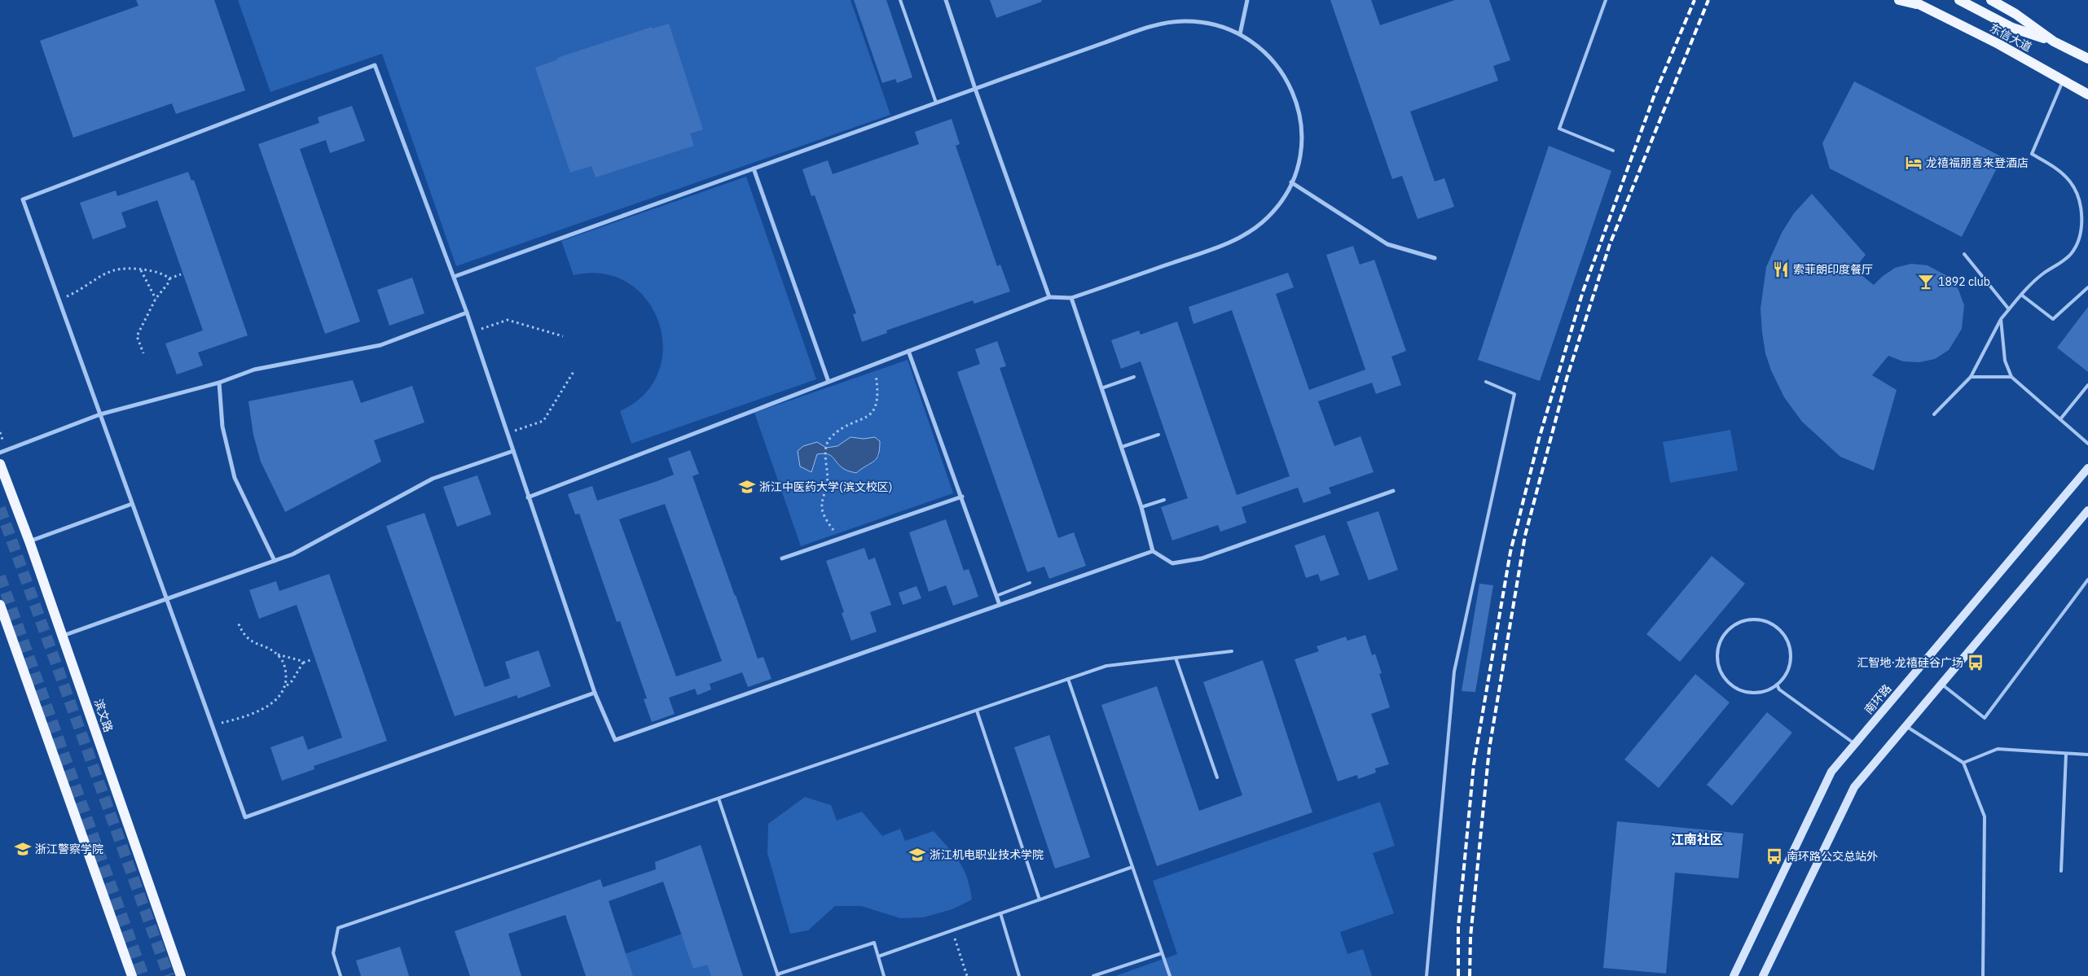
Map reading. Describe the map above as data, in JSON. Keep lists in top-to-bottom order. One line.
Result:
{"streets":{"main road":["东信大道","南环路","滨文路"]},"districts":["江南社区"],"places":{"hotel":["龙禧福朋喜来登酒店"],"restaurant":["索菲朗印度餐厅"],"bar":["1892 club"],"school or university":["浙江中医药大学(滨文校区)","浙江警察学院","浙江机电职业技术学院"],"bus stop":["汇智地·龙禧硅谷广场","南环路公交总站外"]}}
